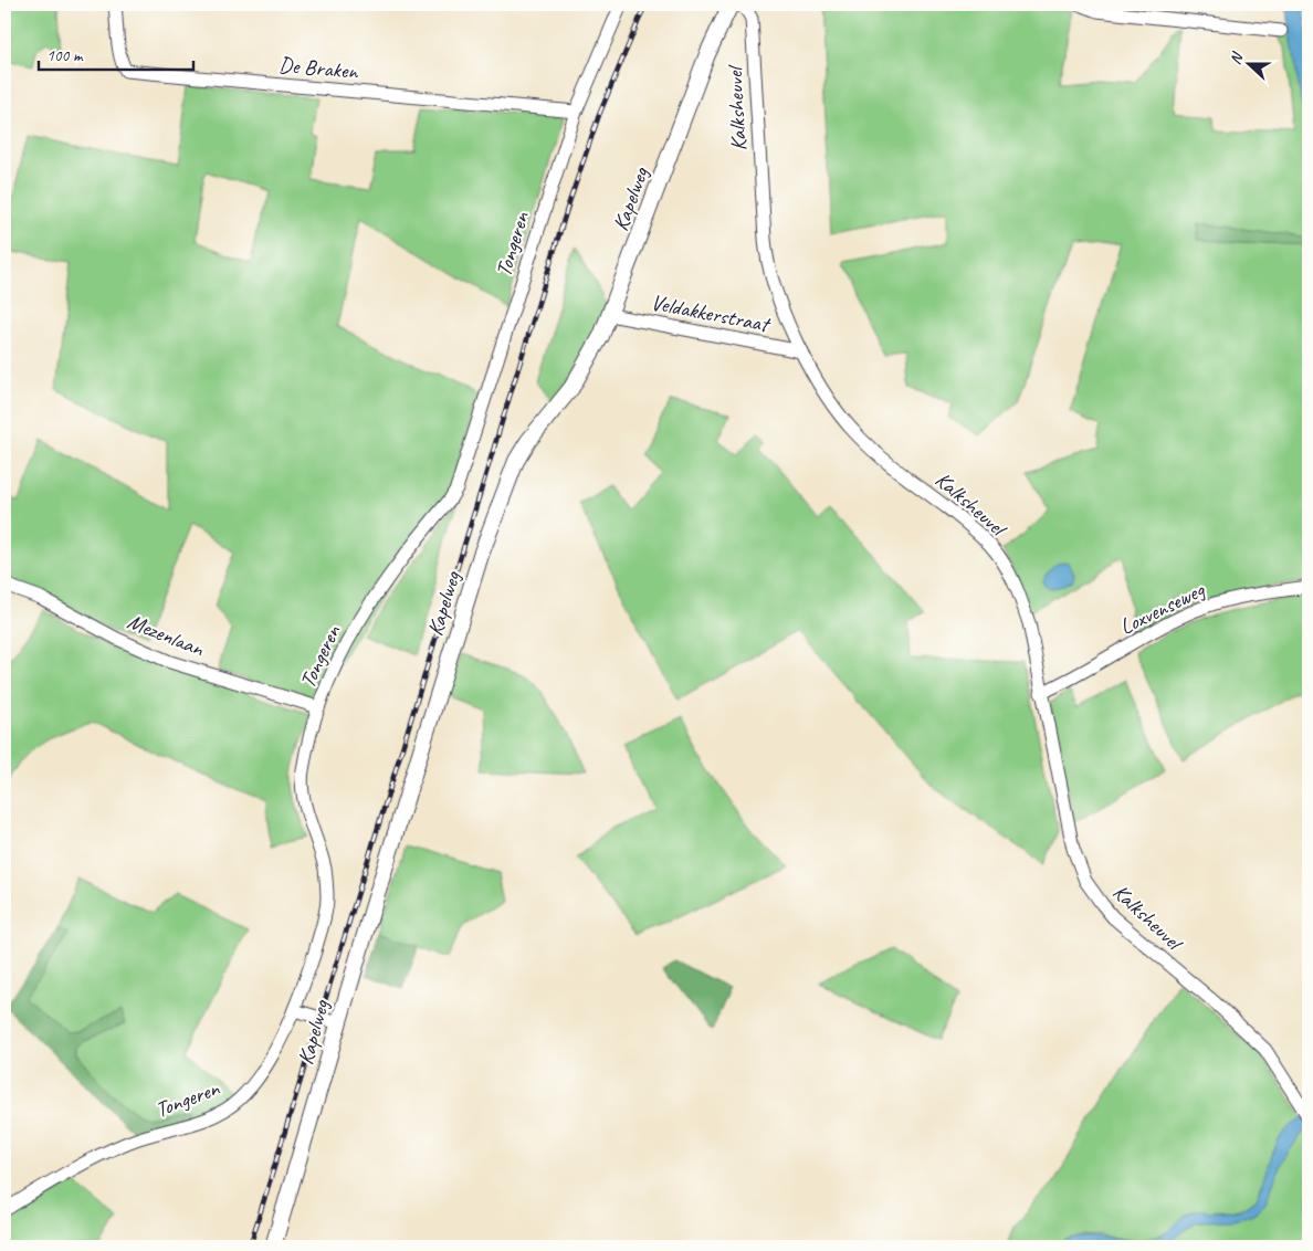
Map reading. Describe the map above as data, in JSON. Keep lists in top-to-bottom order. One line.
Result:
{"streets":{"main road":["Kapelweg"],"street":["De Braken","Kalksheuvel","Tongeren","Veldakkerstraat","Loxvenseweg","Mezenlaan"]},"crossings":[["De Braken","Tongeren"],["Kalksheuvel","Veldakkerstraat"],["Kalksheuvel","Loxvenseweg"],["Kapelweg","Veldakkerstraat"],["Tongeren","Mezenlaan"]],"scale_bar":"100 m","north":"left"}
